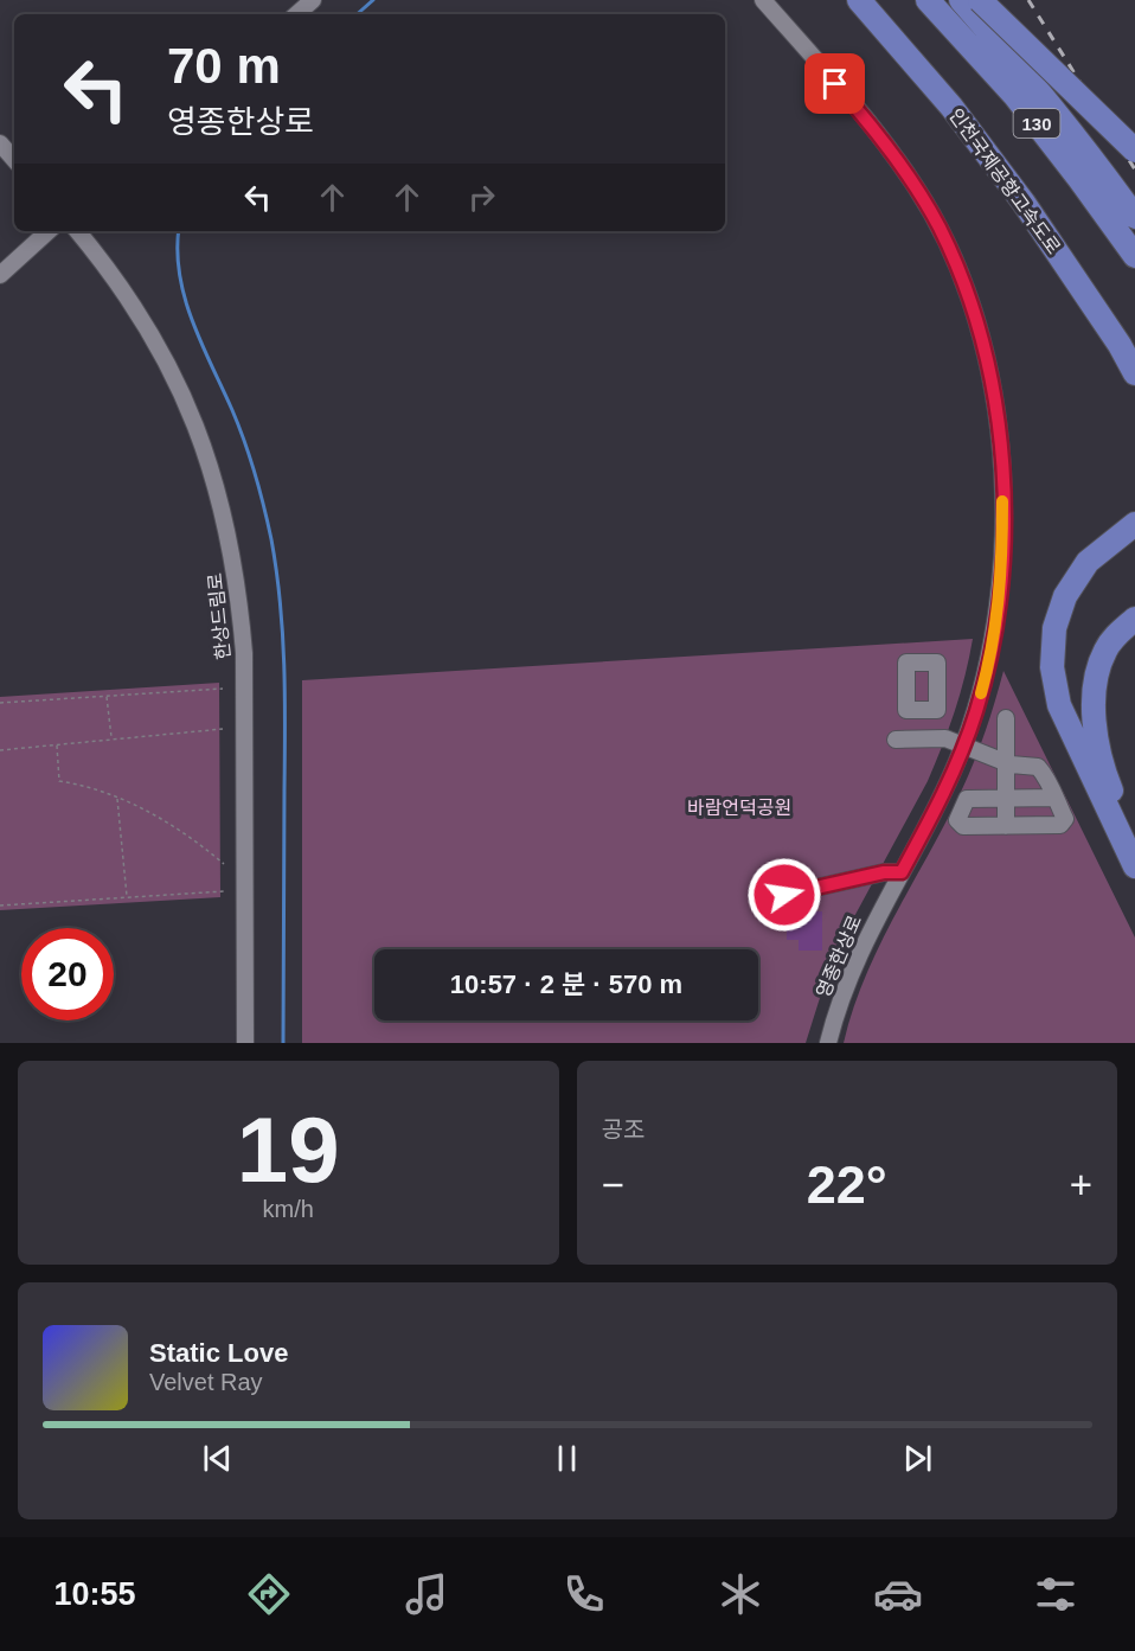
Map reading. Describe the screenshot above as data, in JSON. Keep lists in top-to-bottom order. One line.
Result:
{"streets":{"highway":["130","인천국제공항고속도로"],"street":["한상드림로","영종한상로"]},"parks":["바람언덕공원"],"page":{"turn":["70 m","영종한상로"],"limit":"20","trip":"10:57 · 2 분 · 570 m","tile":[["19","km/h"],"공조"],"heat":["−","22°","+"],"song":["Static Love","Velvet Ray"],"tabs":"10:55"}}
